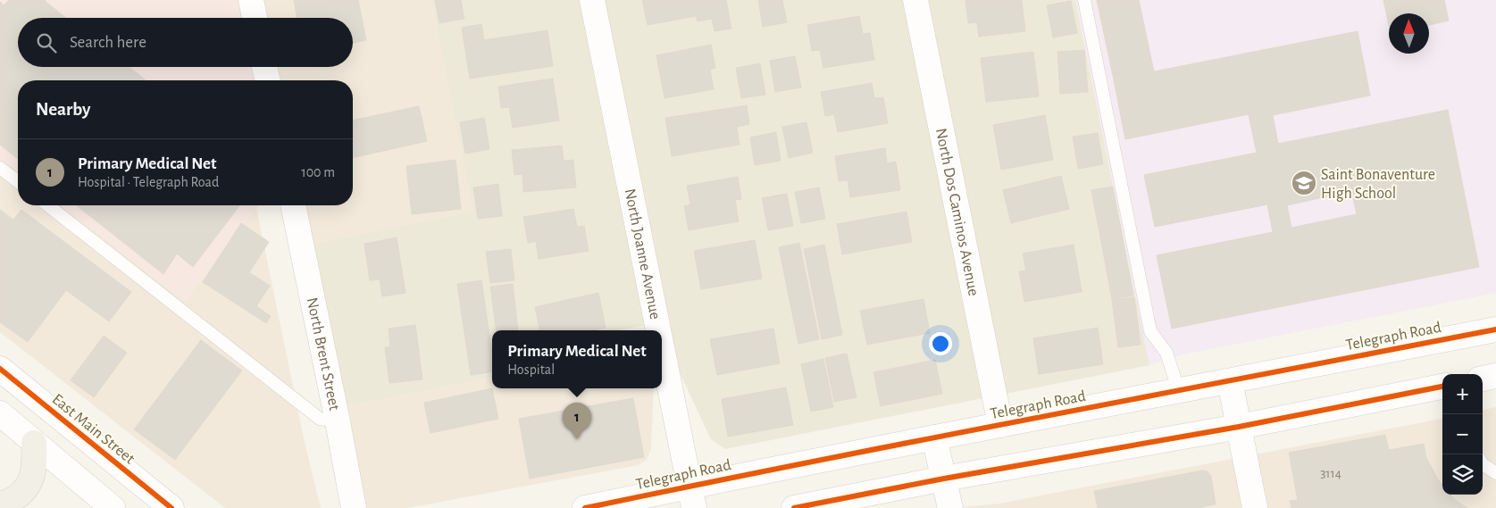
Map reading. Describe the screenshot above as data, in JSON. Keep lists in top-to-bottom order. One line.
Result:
{"streets":{"main road":["North Dos Caminos Avenue","North Joanne Avenue","Telegraph Road","North Brent Street","East Main Street"]},"crossings":[["North Dos Caminos Avenue","Telegraph Road"],["North Joanne Avenue","Telegraph Road"]],"places":{"school or university":["Saint Bonaventure High School"]},"house_numbers":["3114"],"north":"top","page":{"search":"Search here","heading":"Nearby","list":[{"mark":"1","name":"Primary Medical Net","note":"Hospital · Telegraph Road","value":"100 m"}],"popup":["Primary Medical Net","Hospital"],"map_buttons":["+","−"],"pins":"1"}}
